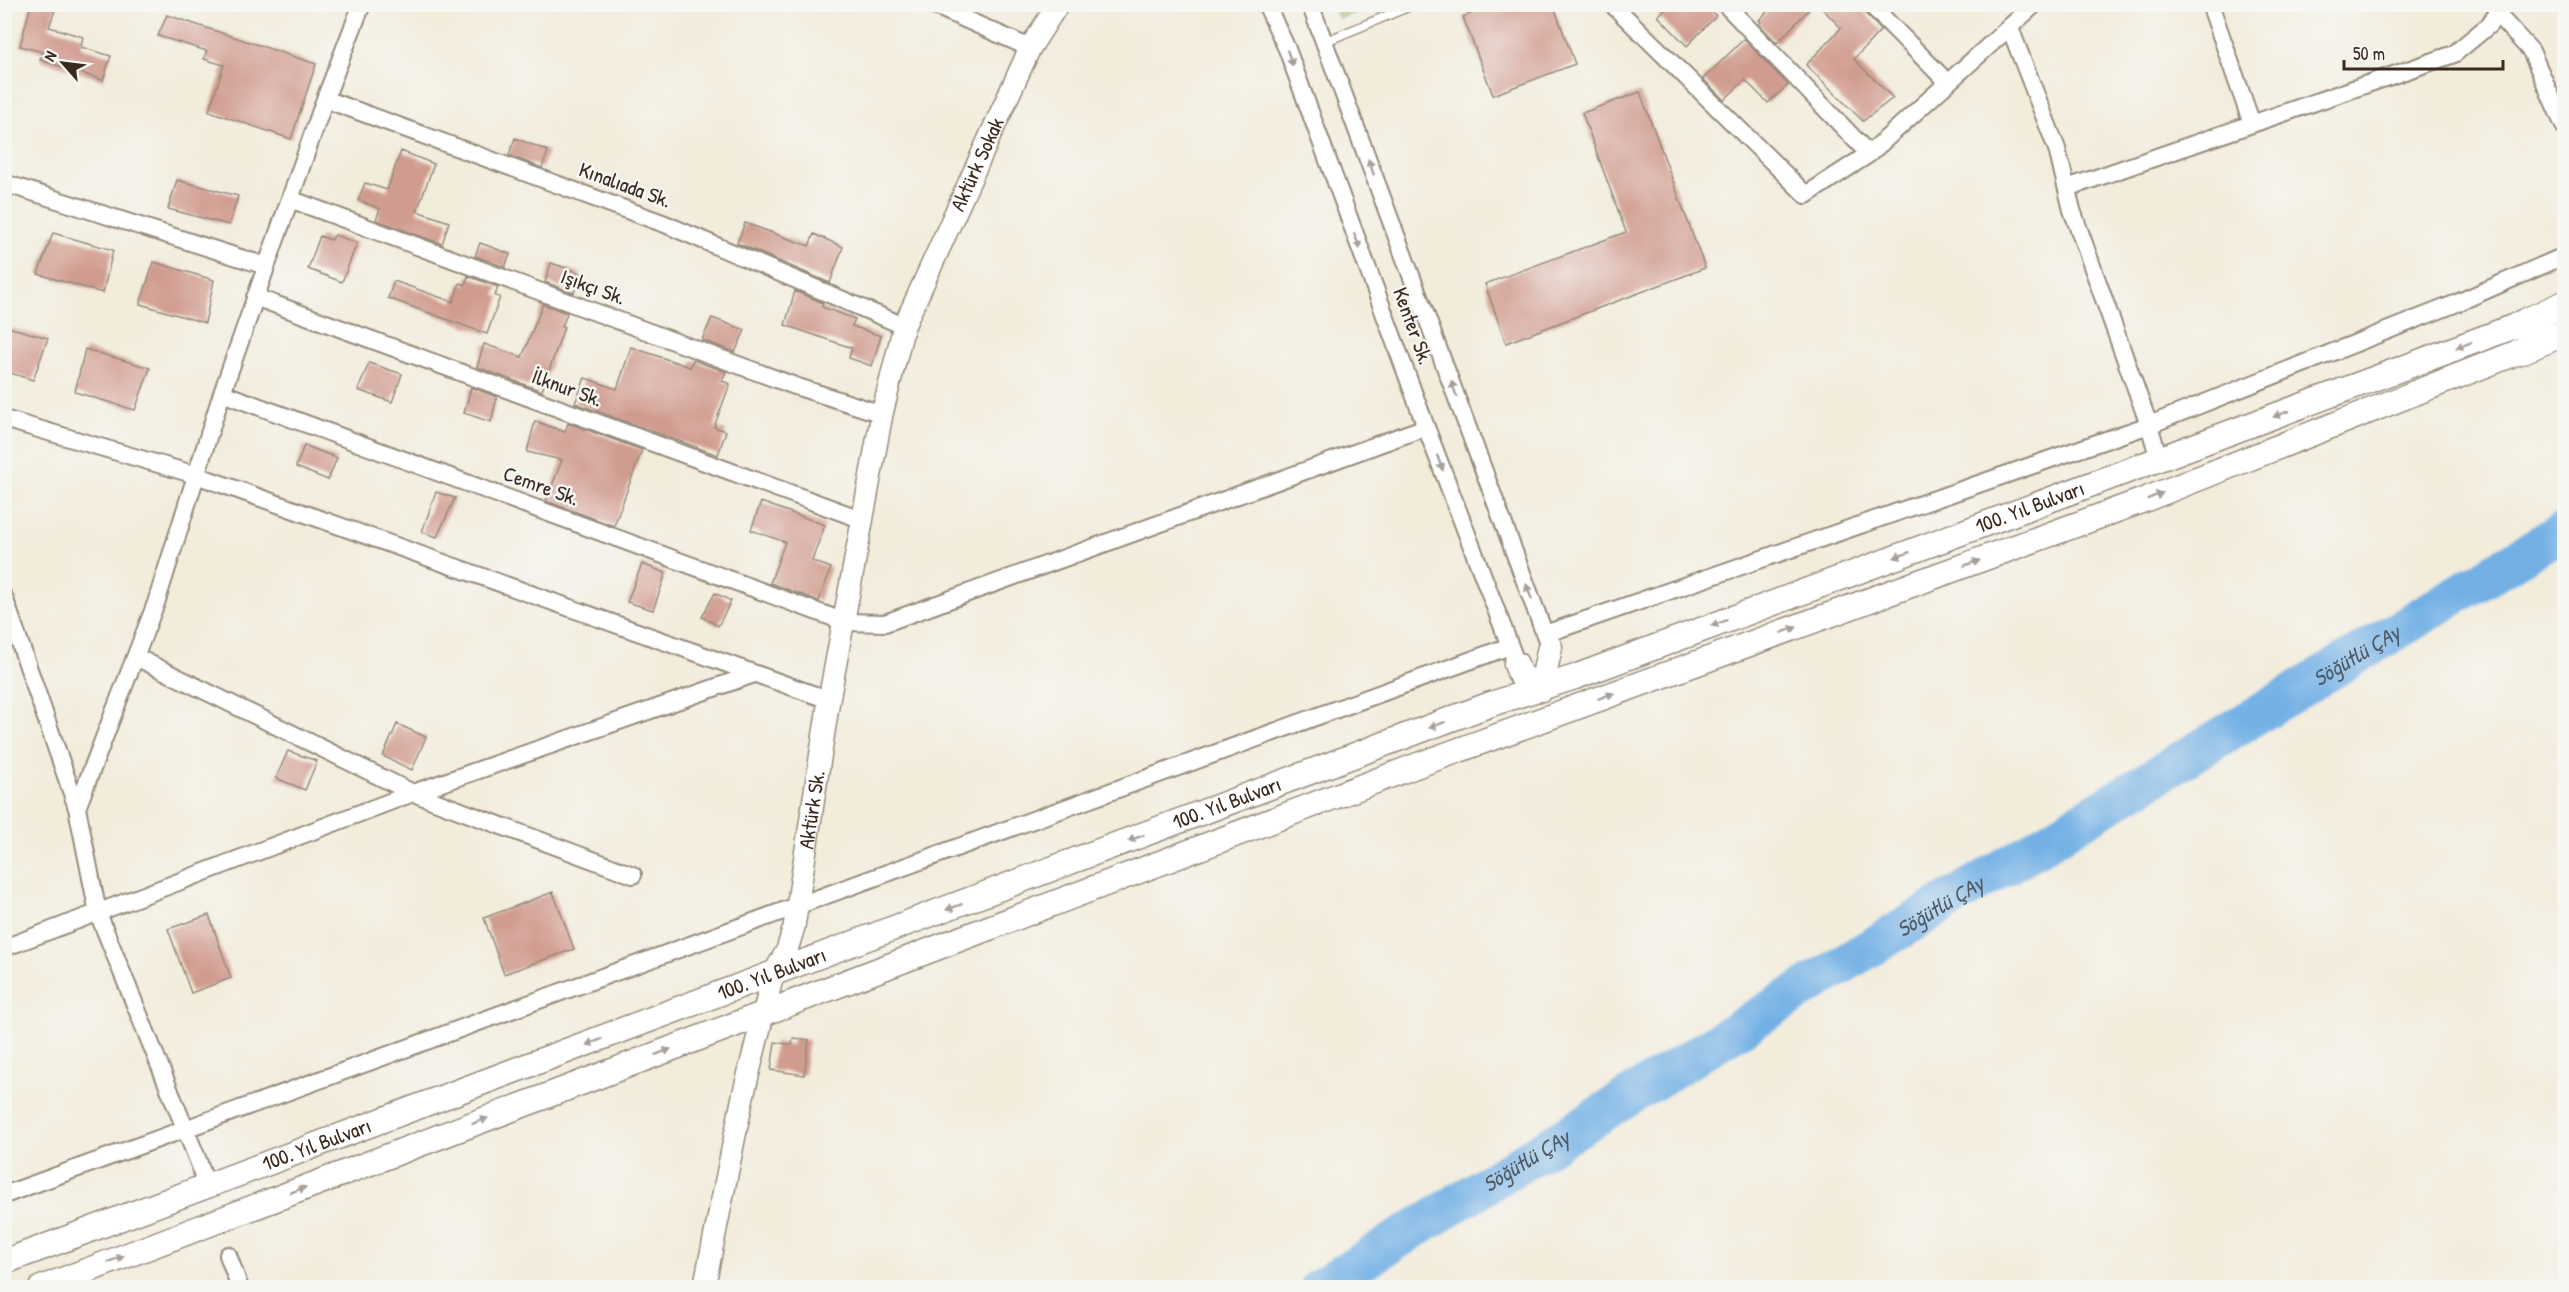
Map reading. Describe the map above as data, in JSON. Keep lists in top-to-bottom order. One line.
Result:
{"streets":{"main road":["100. Yıl Bulvarı"],"street":["Aktürk Sokak","Kınalıada Sk.","Işıkçı Sk.","Kenter Sk.","İlknur Sk.","Cemre Sk.","Aktürk Sk."]},"crossings":[["Aktürk Sokak","Kınalıada Sk."],["Aktürk Sokak","Aktürk Sk."],["Kınalıada Sk.","Aktürk Sk."],["Işıkçı Sk.","Aktürk Sk."],["Kenter Sk.","Cemre Sk."],["İlknur Sk.","Aktürk Sk."],["Cemre Sk.","Aktürk Sk."],["100. Yıl Bulvarı","Aktürk Sk."]],"water":["Söğütlü ÇAy"],"scale_bar":"50 m","north":"top left"}
